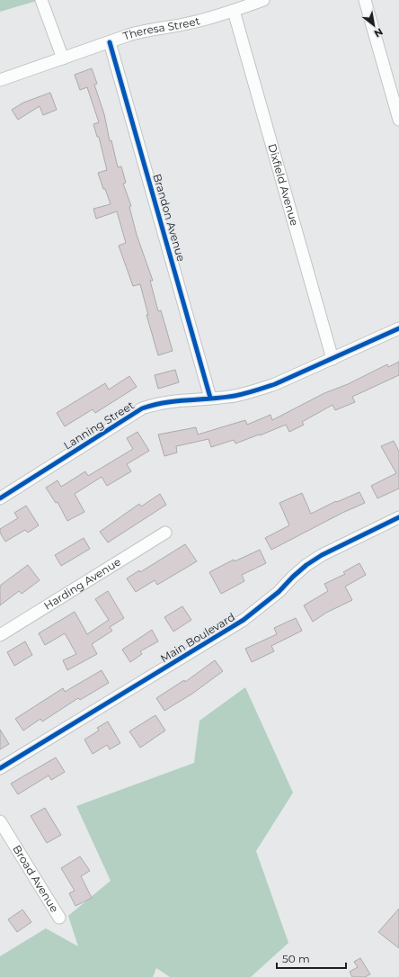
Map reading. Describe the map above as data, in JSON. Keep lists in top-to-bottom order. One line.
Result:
{"streets":{"street":["Theresa Street","Dixfield Avenue","Brandon Avenue","Lanning Street","Harding Avenue","Main Boulevard","Broad Avenue"]},"crossings":[["Theresa Street","Dixfield Avenue"],["Theresa Street","Brandon Avenue"],["Dixfield Avenue","Lanning Street"],["Brandon Avenue","Lanning Street"]],"scale_bar":"50 m","north":"bottom right"}
